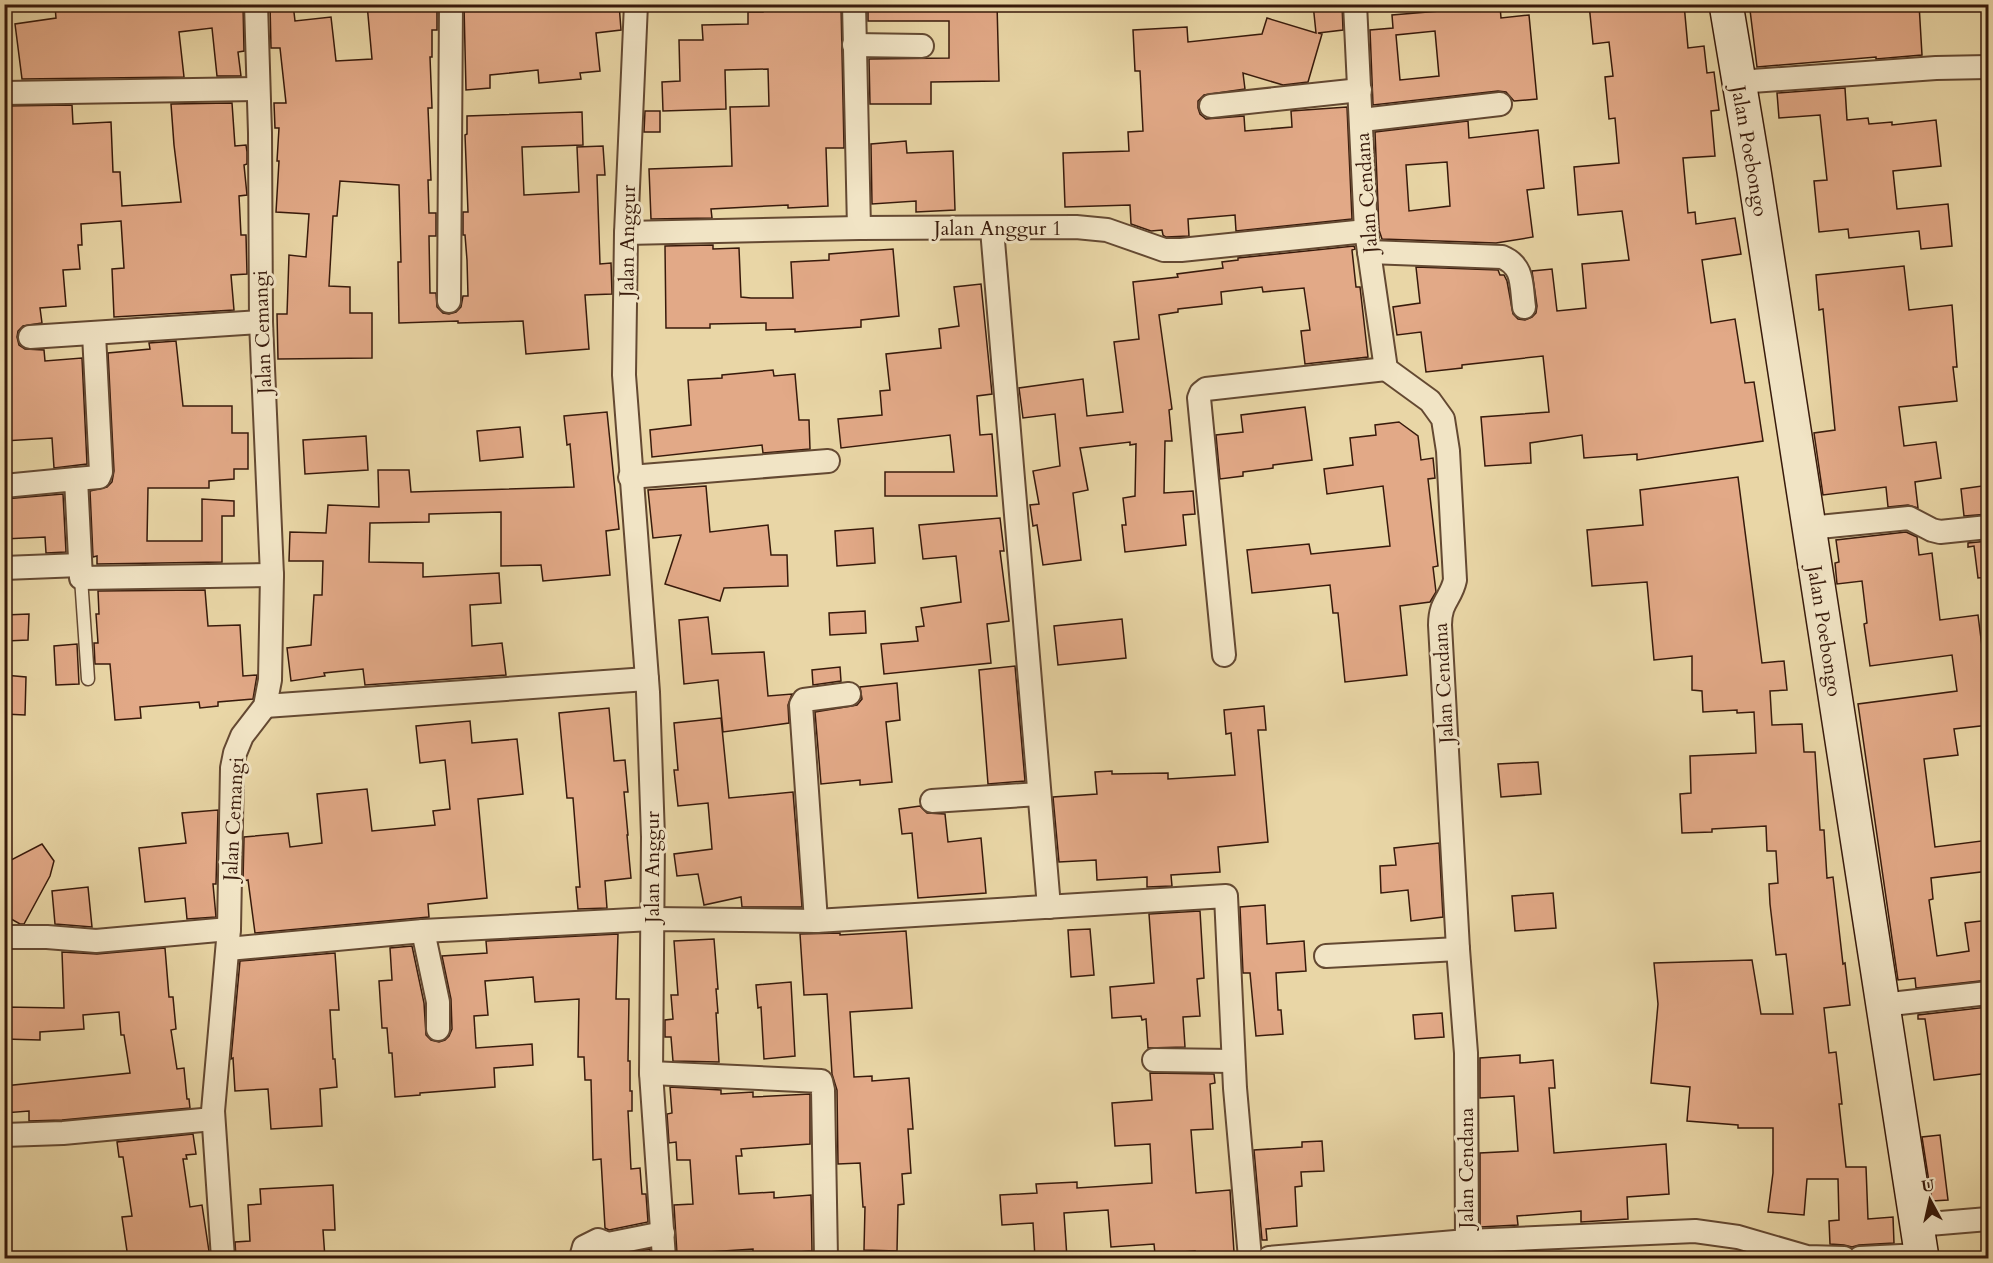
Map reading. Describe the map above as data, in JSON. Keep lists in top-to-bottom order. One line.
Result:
{"streets":{"main road":["Jalan Poebongo"],"street":["Jalan Cendana","Jalan Anggur 1","Jalan Anggur","Jalan Cemangi"]},"crossings":[["Jalan Cendana","Jalan Anggur 1"],["Jalan Anggur 1","Jalan Anggur"]],"north":"top"}
